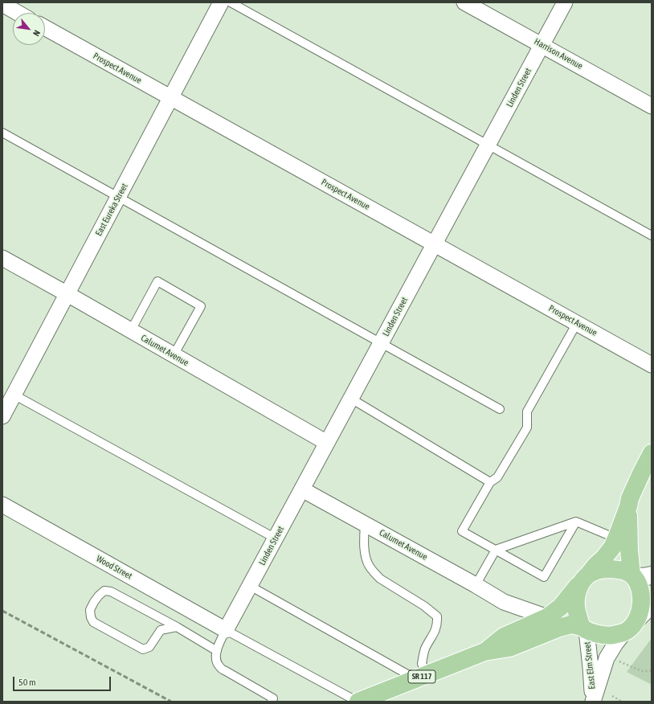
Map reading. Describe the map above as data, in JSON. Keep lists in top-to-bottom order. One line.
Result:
{"streets":{"main road":["SR 117"],"street":["Harrison Avenue","Prospect Avenue","Linden Street","East Eureka Street","Calumet Avenue","Wood Street","East Elm Street"]},"crossings":[["Harrison Avenue","Linden Street"],["Prospect Avenue","Linden Street"],["Prospect Avenue","East Eureka Street"],["Linden Street","Calumet Avenue"],["Linden Street","Wood Street"],["East Eureka Street","Calumet Avenue"],["Calumet Avenue","SR 117"],["East Elm Street","SR 117"]],"scale_bar":"50 m","north":"bottom right"}
